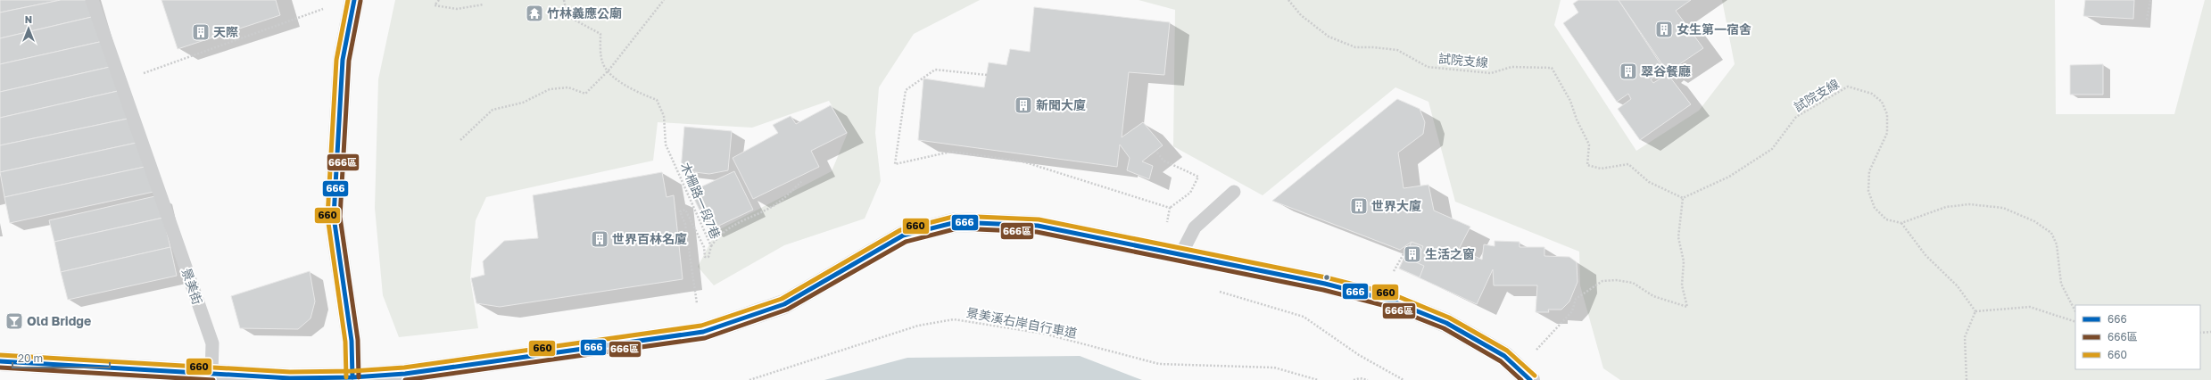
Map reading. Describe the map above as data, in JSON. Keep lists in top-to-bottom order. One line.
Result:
{"streets":{"lane":["景美街"],"path":["試院支線","木柵路一段7巷","景美溪右岸自行車道"]},"places":{"temple":["竹林義應公廟"],"building":["女生第一宿舍","天際","翠谷餐廳","新聞大廈","世界大廈","世界百林名廈","生活之窗"],"bar":["Old Bridge"]},"lines":["transit line 666","transit line 660","transit line 666區"],"legend":["666","666區","660"],"scale_bar":"20 m","north":"top"}
